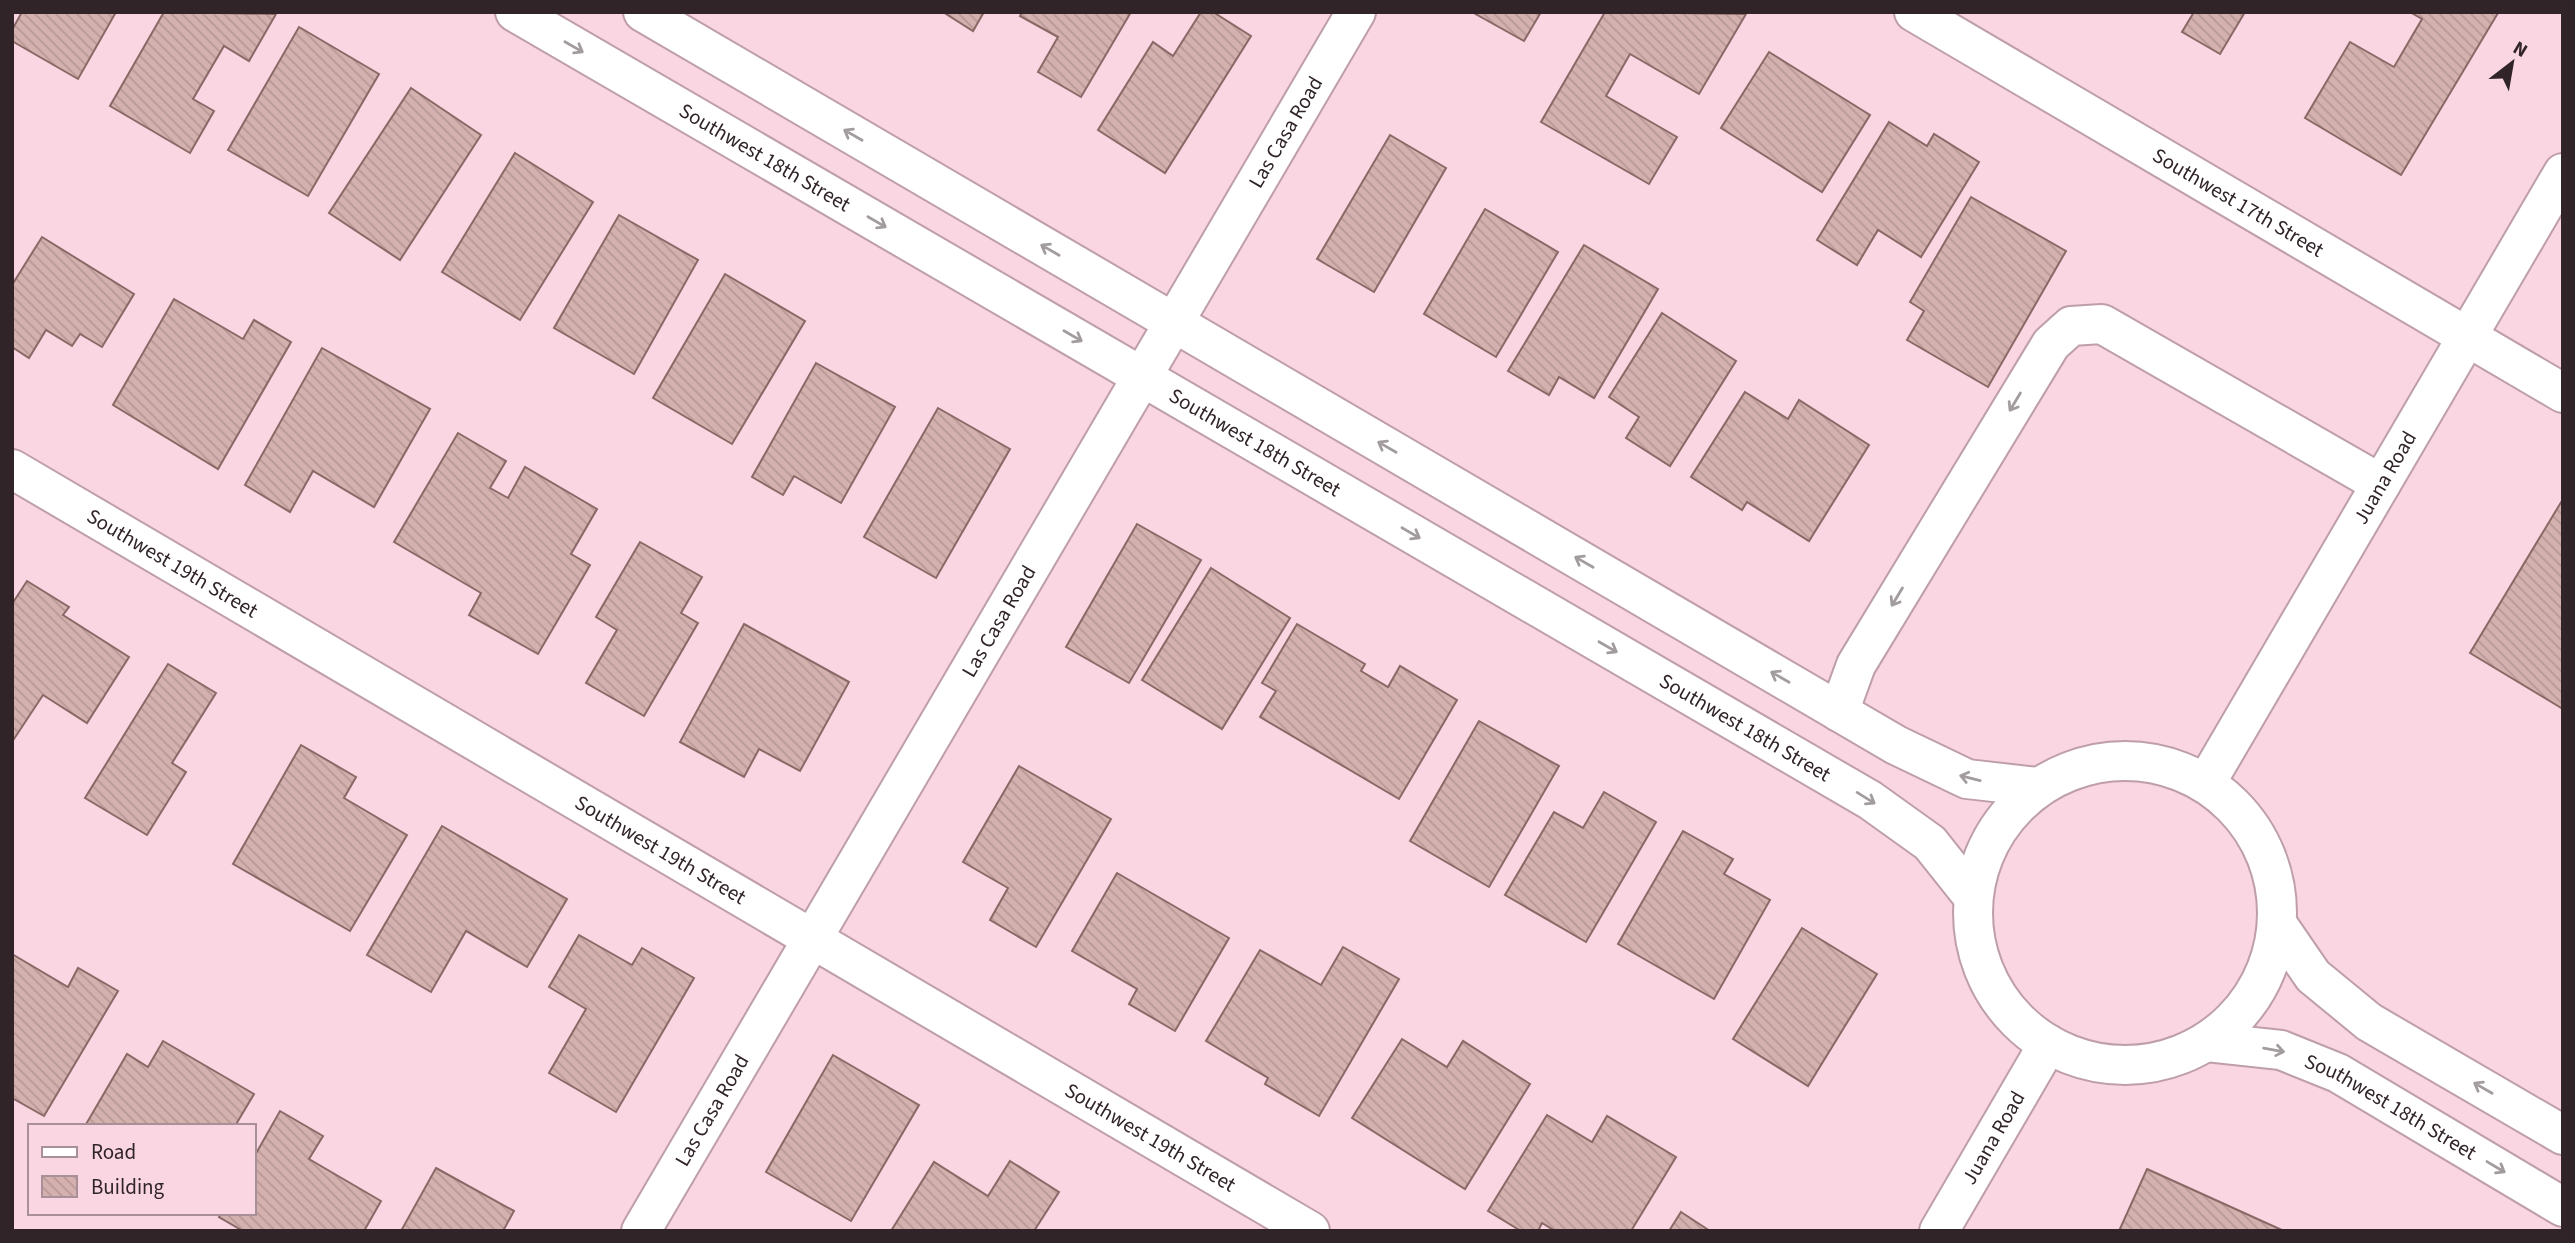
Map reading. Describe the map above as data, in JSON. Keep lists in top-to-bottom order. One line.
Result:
{"streets":{"main road":["Las Casa Road","Southwest 18th Street","Southwest 17th Street","Juana Road","Southwest 19th Street"]},"crossings":[["Las Casa Road","Southwest 18th Street"],["Las Casa Road","Southwest 19th Street"],["Southwest 17th Street","Juana Road"]],"legend":["Road","Building"],"north":"top right"}
